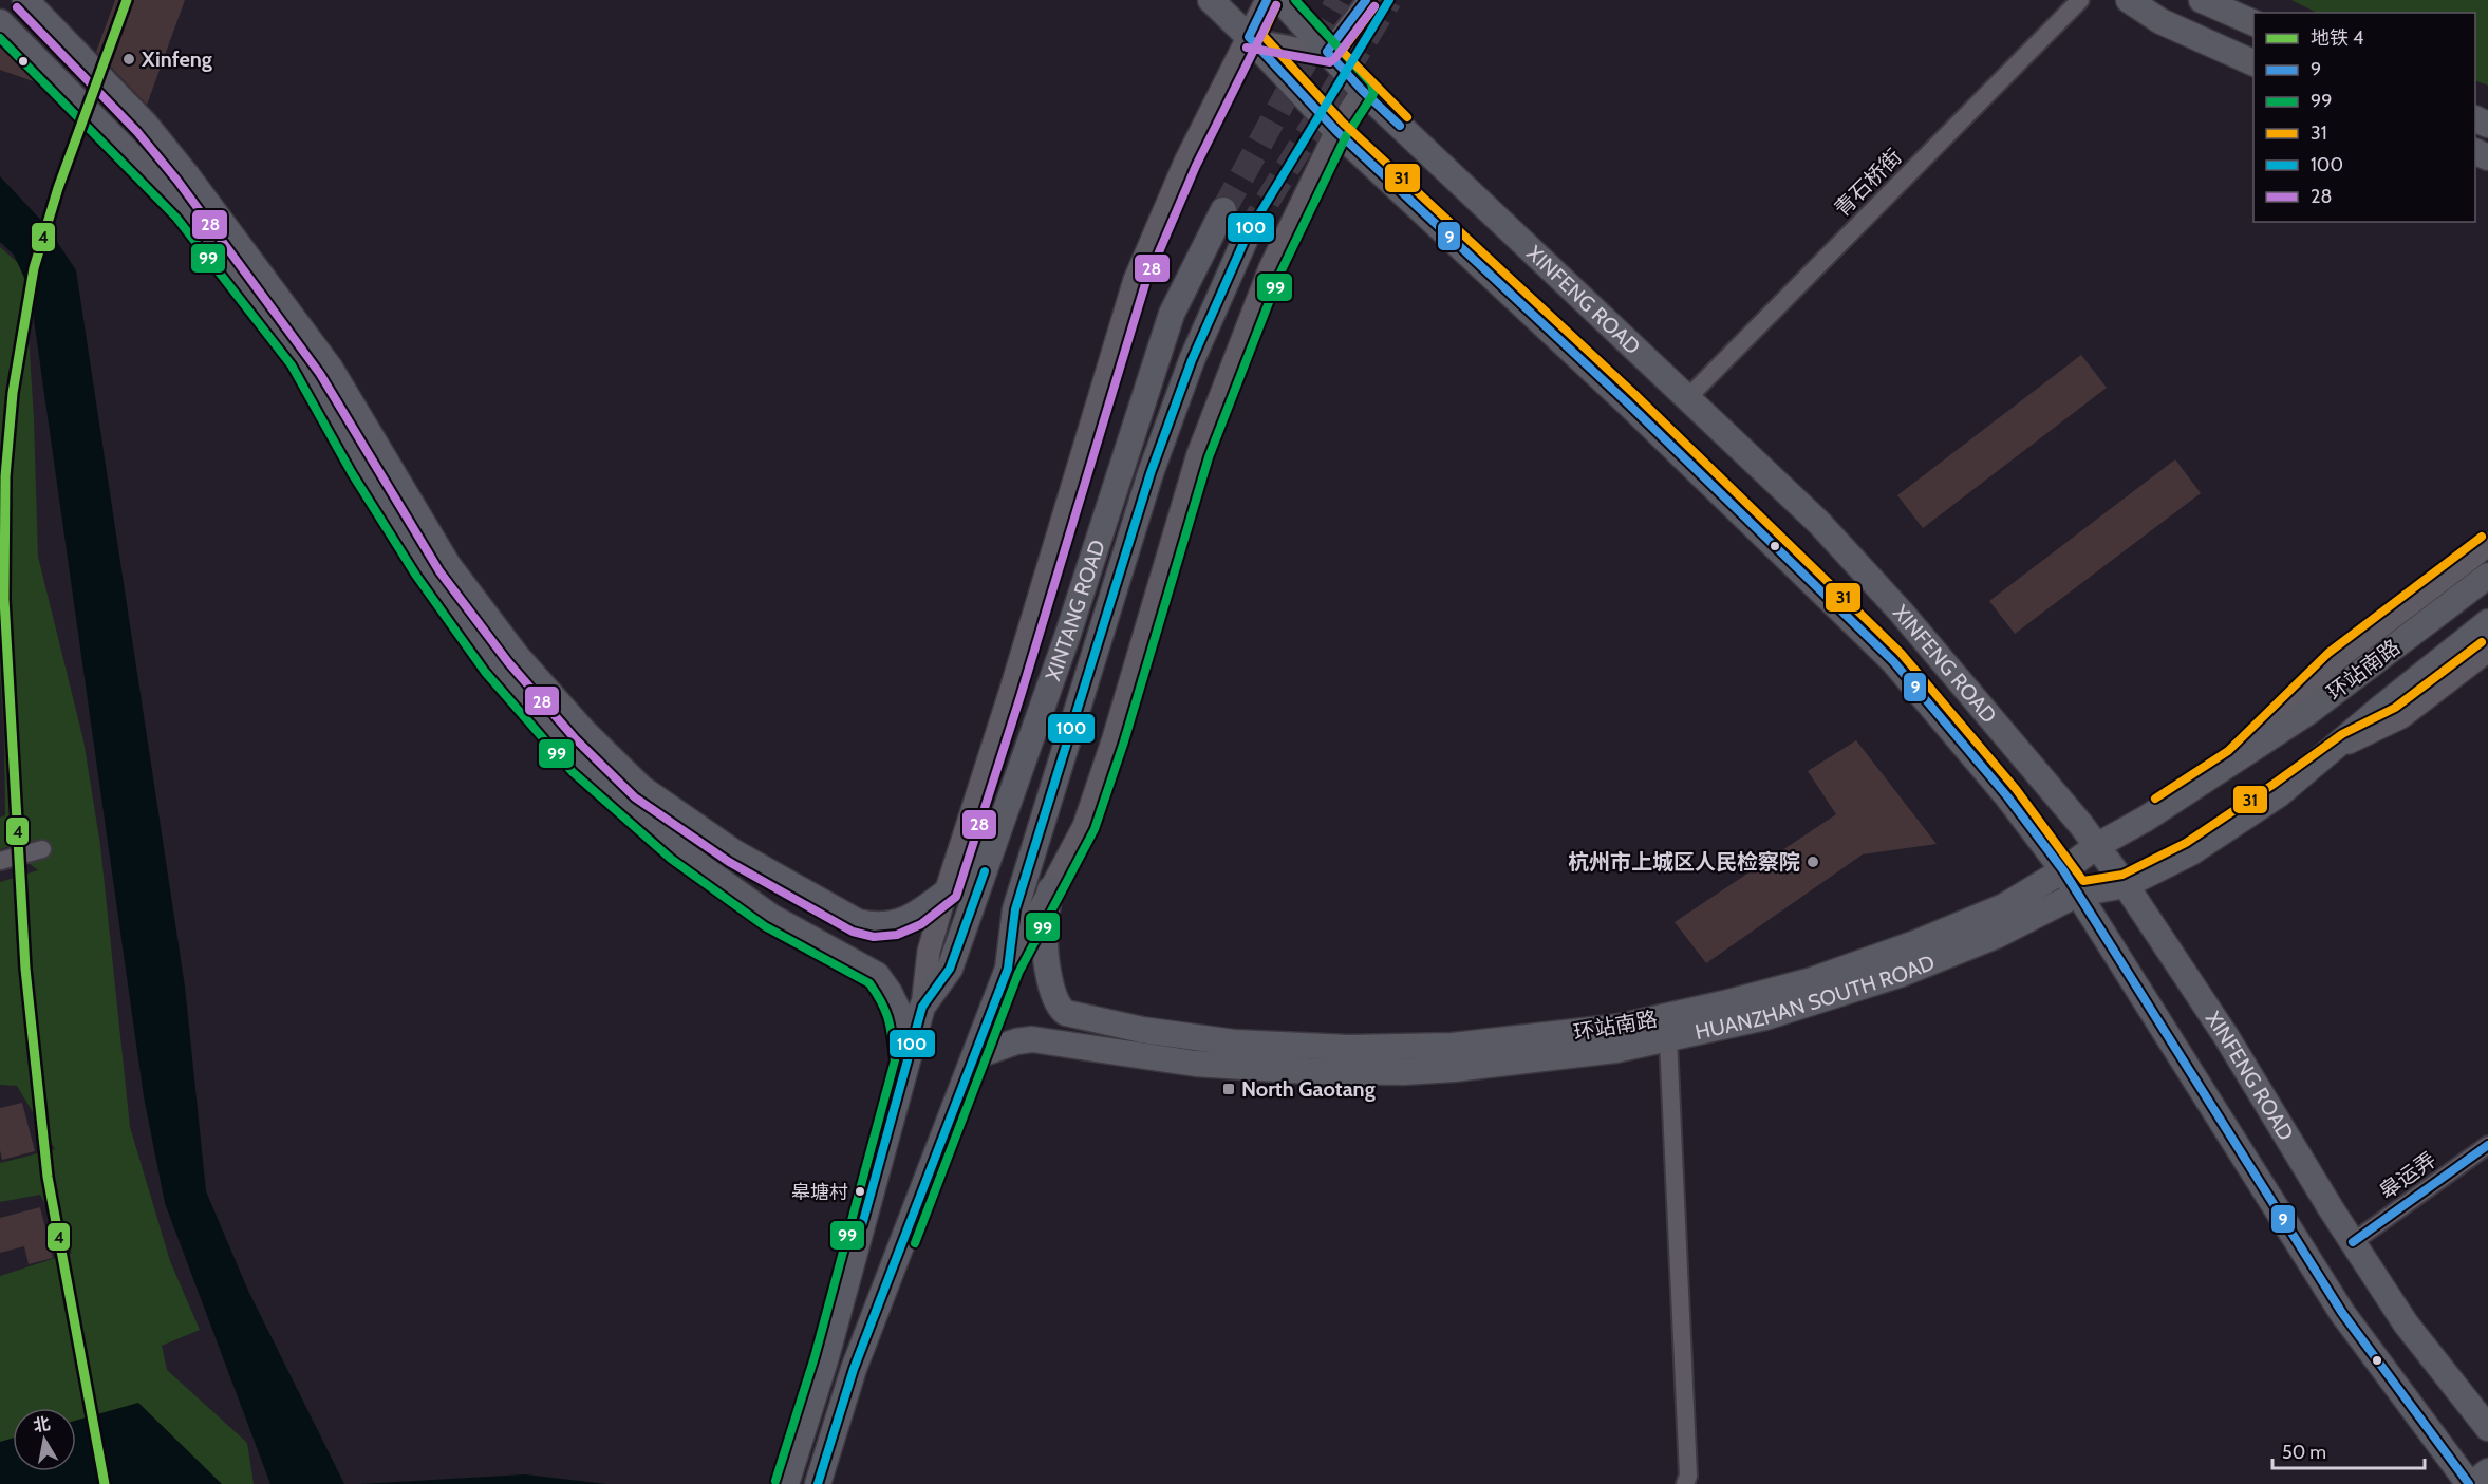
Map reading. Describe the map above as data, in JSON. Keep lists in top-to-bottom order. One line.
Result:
{"streets":{"main road":["XINFENG ROAD","XINTANG ROAD","环站南路","HUANZHAN SOUTH ROAD"],"street":["青石桥街","皋运弄"]},"crossings":[["青石桥街","XINFENG ROAD"],["XINFENG ROAD","XINTANG ROAD"],["XINFENG ROAD","环站南路"],["XINFENG ROAD","HUANZHAN SOUTH ROAD"],["XINFENG ROAD","皋运弄"],["XINTANG ROAD","环站南路"],["XINTANG ROAD","HUANZHAN SOUTH ROAD"],["环站南路","HUANZHAN SOUTH ROAD"]],"places":{"other":["Xinfeng","杭州市上城区人民检察院","皋塘村"],"transit":["North Gaotang"]},"lines":["metro line 4","transit line 9","transit line 99","transit line 100","transit line 31","transit line 28"],"legend":["地铁 4","9","99","31","100","28"],"scale_bar":"50 m","north":"top"}
